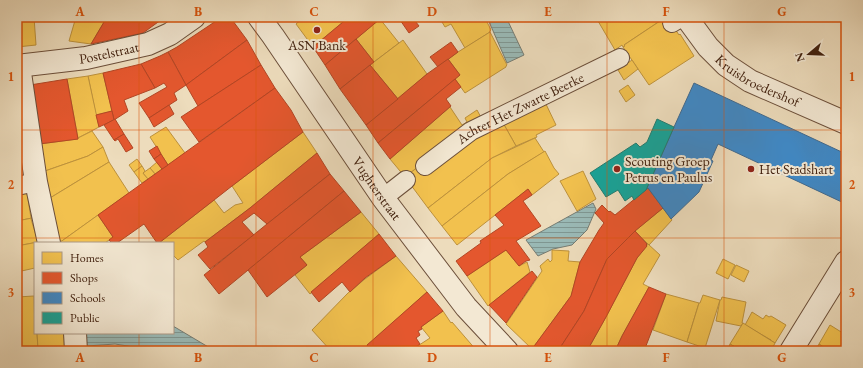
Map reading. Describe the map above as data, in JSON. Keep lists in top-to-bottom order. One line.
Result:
{"streets":{"street":["Postelstraat","Kruisbroedershof","Vughterstraat"],"lane":["Achter Het Zwarte Beerke"]},"places":["ASN Bank","Scouting Groep Petrus en Paulus","Het Stadshart"],"legend":["Homes","Shops","Schools","Public"],"north":"left","grid":{"columns":["A","B","C","D","E","F","G"],"rows":["1","2","3"]}}
